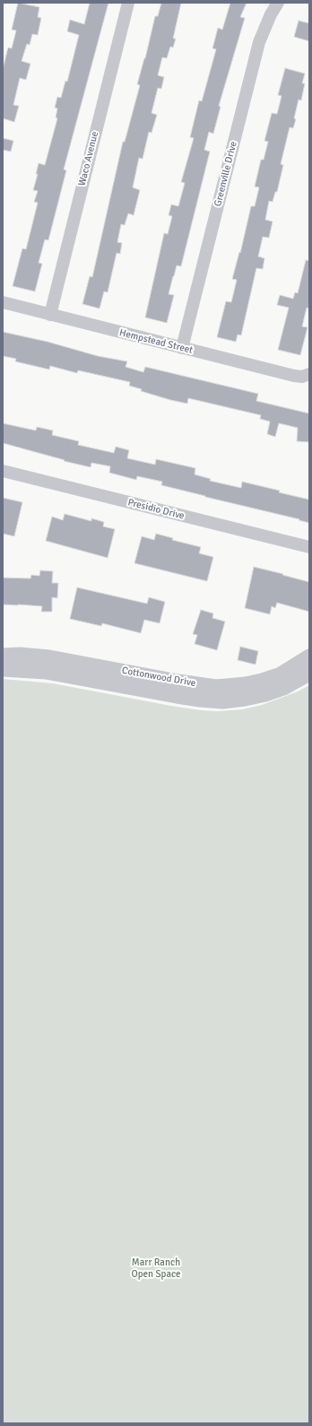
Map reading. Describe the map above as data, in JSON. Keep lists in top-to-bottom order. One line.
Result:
{"streets":{"street":["Waco Avenue","Greenville Drive","Hempstead Street","Presidio Drive","Cottonwood Drive"]},"crossings":[["Waco Avenue","Hempstead Street"],["Greenville Drive","Hempstead Street"]],"parks":["Marr Ranch Open Space"]}
